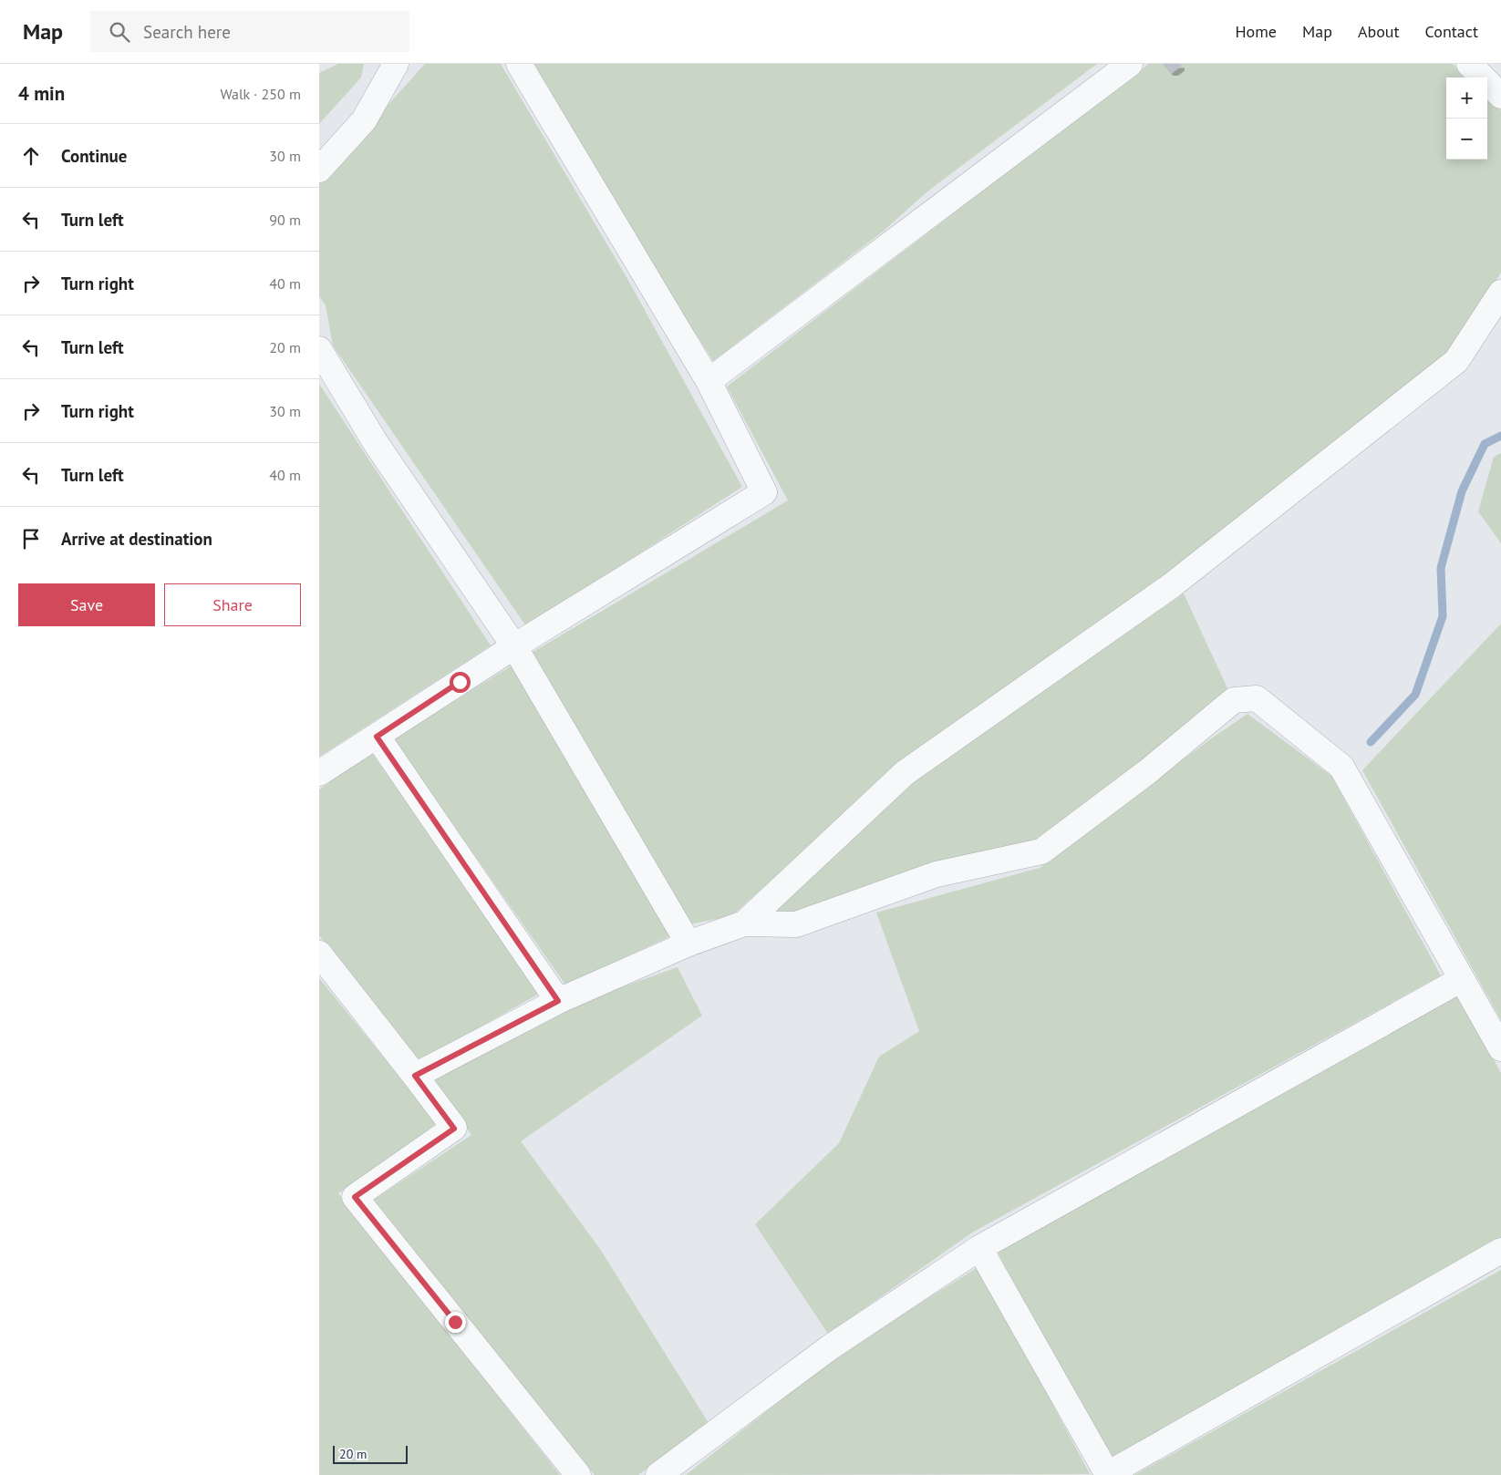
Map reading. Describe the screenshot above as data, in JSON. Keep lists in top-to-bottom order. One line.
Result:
{"scale_bar":"20 m","page":{"header":"Map","search":"Search here","nav":["Home","Map","About","Contact"],"heading":["4 min","Walk · 250 m"],"map_buttons":["+","−"],"list":[["Continue","30 m"],["Turn left","90 m"],["Turn right","40 m"],["Turn left","20 m"],["Turn right","30 m"],["Turn left","40 m"],"Arrive at destination"],"buttons":["Save","Share"],"scale":"20 m"}}
